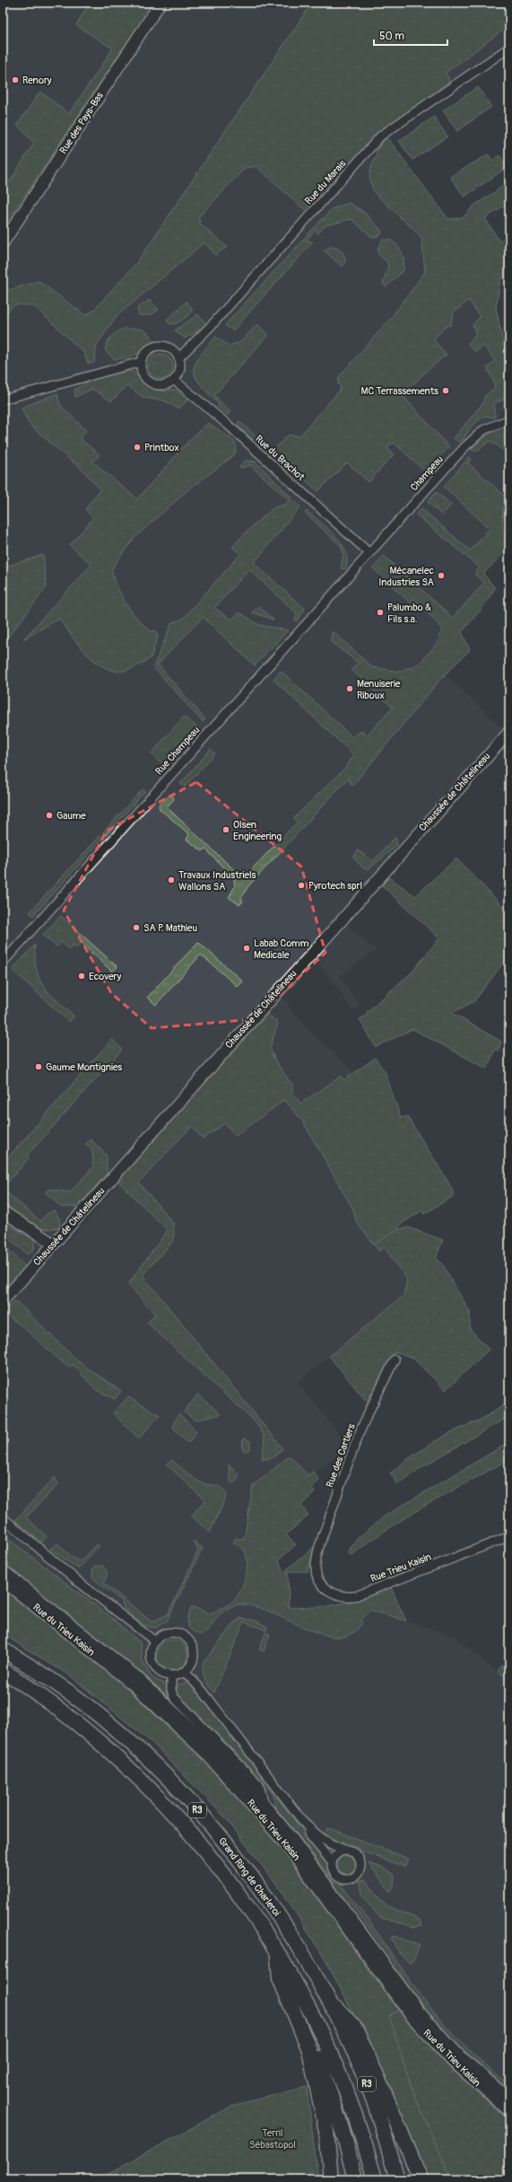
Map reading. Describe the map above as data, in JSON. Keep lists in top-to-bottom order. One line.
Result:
{"streets":{"highway":["R3","Grand Ring de Charleroi"],"main road":["Rue des Pays-Bas","Chaussée de Châtelineau","Rue du Trieu Kaisin"],"street":["Rue du Marais","Rue du Brachot","Champeau","Rue Champeau","Rue des Cartiers","Rue Trieu Kaisin"]},"crossings":[["Rue du Marais","Rue du Brachot"],["Rue du Brachot","Champeau"],["Rue du Brachot","Rue Champeau"],["Champeau","Rue Champeau"],["Rue des Cartiers","Rue Trieu Kaisin"]],"parks":["Terril Sébastopol"],"places":["Renory","MC Terrassements","Printbox","Mécanelec Industries SA","Palumbo & Fils s.a.","Menuiserie Riboux","Gaume","Olsen Engineering","Travaux Industriels Wallons SA","Pyrotech sprl","SA P. Mathieu","Labab Comm Medicale","Ecovery","Gaume Montignies"],"scale_bar":"50 m"}
